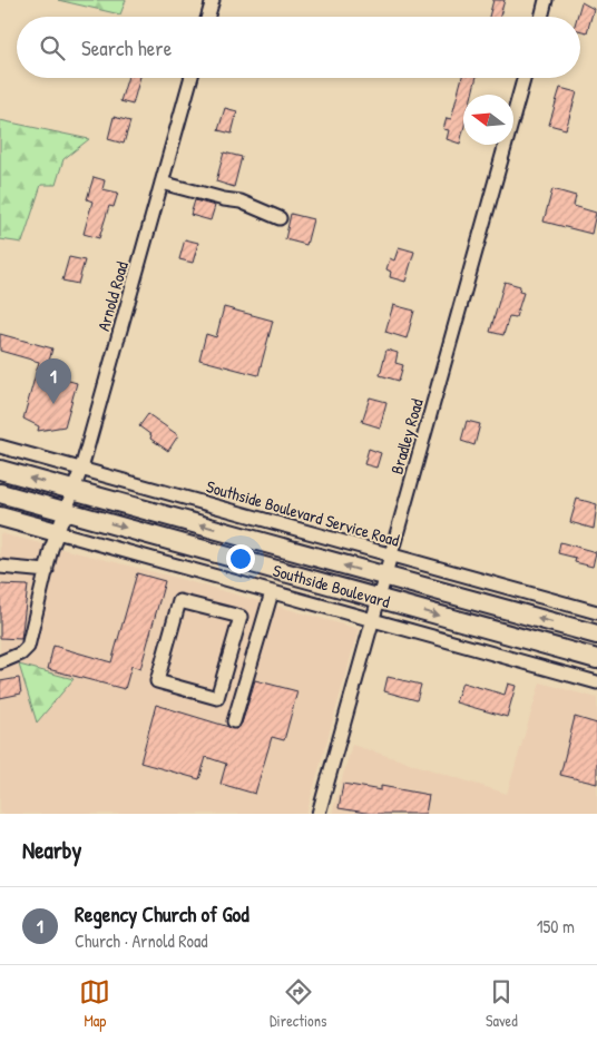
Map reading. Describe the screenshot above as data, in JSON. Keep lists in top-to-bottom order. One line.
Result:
{"streets":{"highway":["Southside Boulevard"],"street":["Arnold Road","Bradley Road","Southside Boulevard Service Road"]},"crossings":[["Arnold Road","Southside Boulevard Service Road"],["Arnold Road","Southside Boulevard"],["Bradley Road","Southside Boulevard Service Road"],["Bradley Road","Southside Boulevard"]],"north":"left","page":{"search":"Search here","pins":"1","heading":"Nearby","list":[{"mark":"1","name":"Regency Church of God","note":"Church · Arnold Road","value":"150 m"}],"nav":["Map","Directions","Saved"]}}
